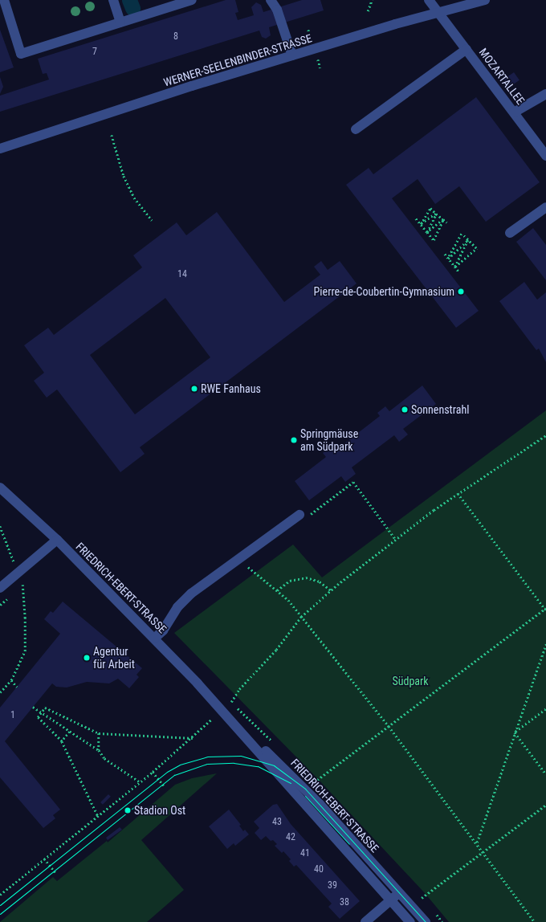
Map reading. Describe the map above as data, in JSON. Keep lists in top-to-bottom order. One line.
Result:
{"streets":{"street":["WERNER-SEELENBINDER-STRASSE","MOZARTALLEE","FRIEDRICH-EBERT-STRASSE"]},"crossings":[["WERNER-SEELENBINDER-STRASSE","MOZARTALLEE"]],"parks":["Südpark"],"places":["Pierre-de-Coubertin-Gymnasium","RWE Fanhaus","Sonnenstrahl","Springmäuse am Südpark","Agentur für Arbeit","Stadion Ost"],"house_numbers":["8","7","14","1","43","42","41","40","39","38"]}
